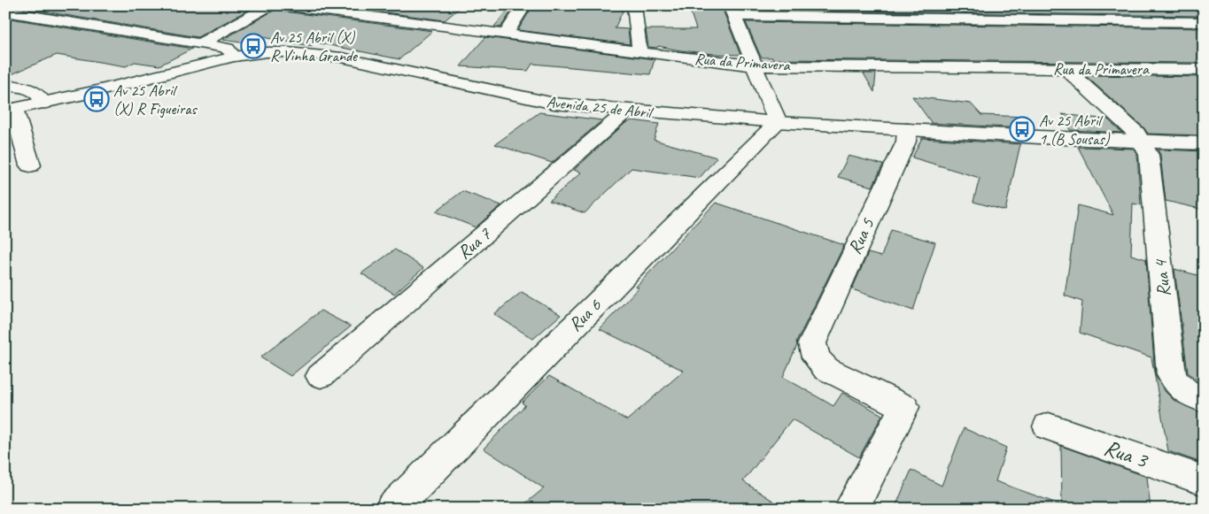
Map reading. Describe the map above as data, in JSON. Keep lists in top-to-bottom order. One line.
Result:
{"streets":{"street":["Rua da Primavera","Avenida 25 de Abril","Rua 5","Rua 7","Rua 4","Rua 6","Rua 3"]},"crossings":[["Avenida 25 de Abril","Rua 5"],["Avenida 25 de Abril","Rua 7"],["Avenida 25 de Abril","Rua 4"],["Avenida 25 de Abril","Rua 6"]],"places":{"bus stop":["Av 25 Abril (X) R Vinha Grande","Av 25 Abril (X) R Figueiras","Av 25 Abril 1 (B Sousas)"]}}
